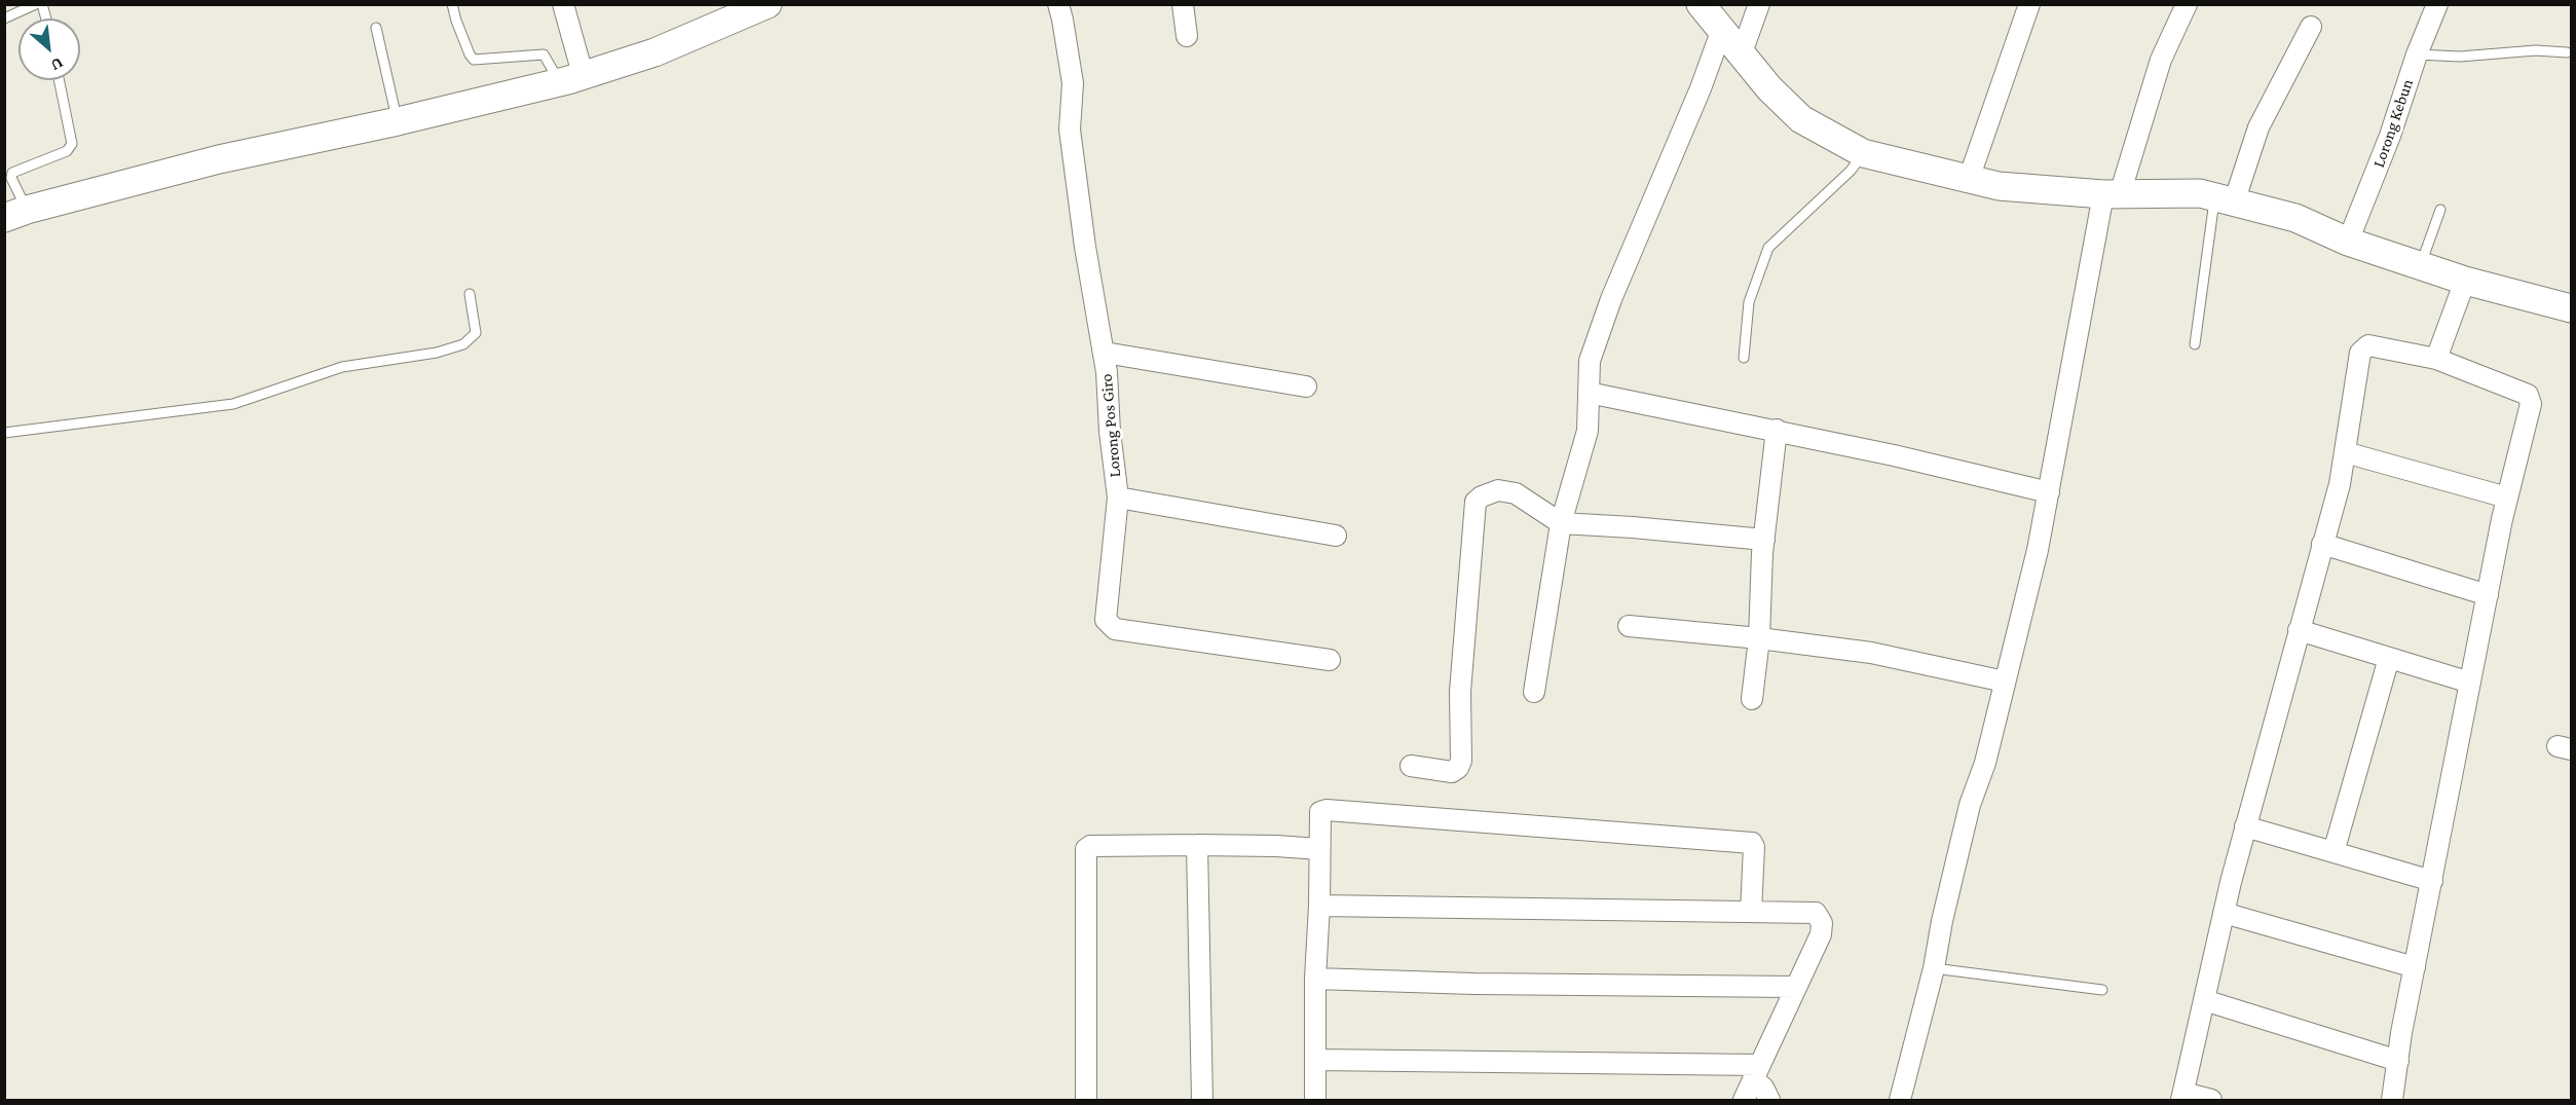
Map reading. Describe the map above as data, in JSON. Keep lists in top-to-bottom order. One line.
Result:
{"streets":{"street":["Lorong Kebun","Lorong Pos Giro"]},"north":"bottom right"}
